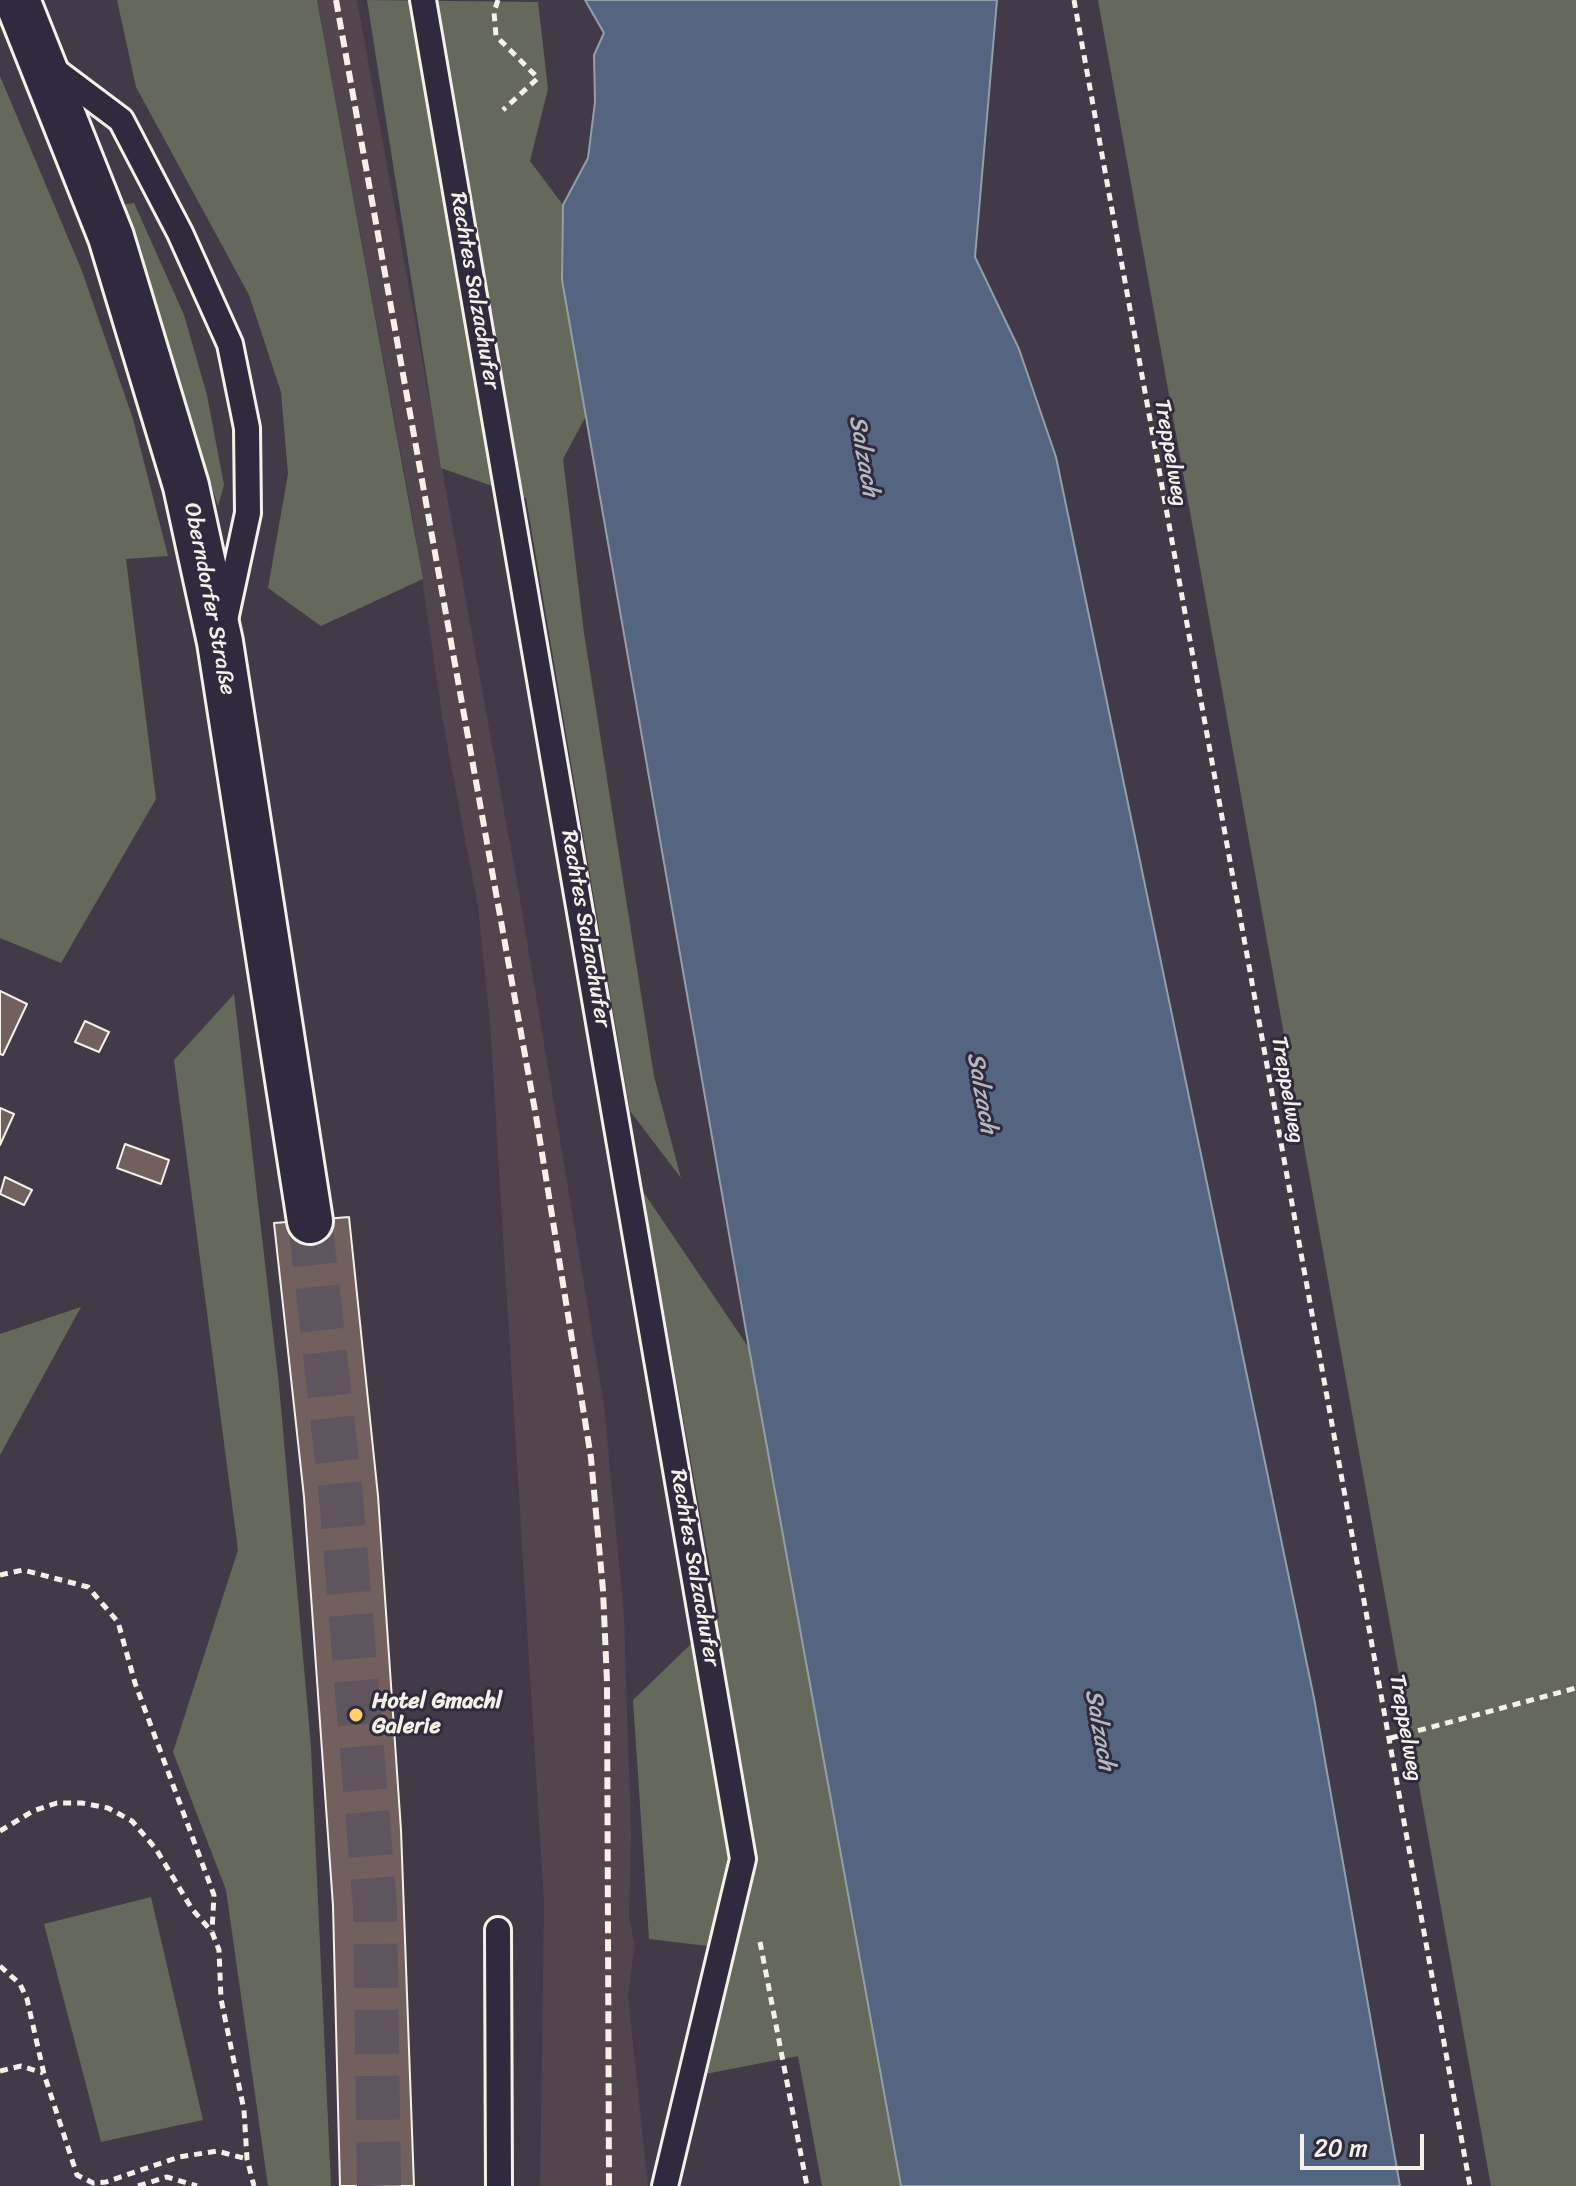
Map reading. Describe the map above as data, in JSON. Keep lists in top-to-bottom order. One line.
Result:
{"streets":{"main road":["Oberndorfer Straße"],"lane":["Rechtes Salzachufer"],"path":["Treppelweg"]},"water":["Salzach"],"places":["Hotel Gmachl Galerie"],"scale_bar":"20 m"}
